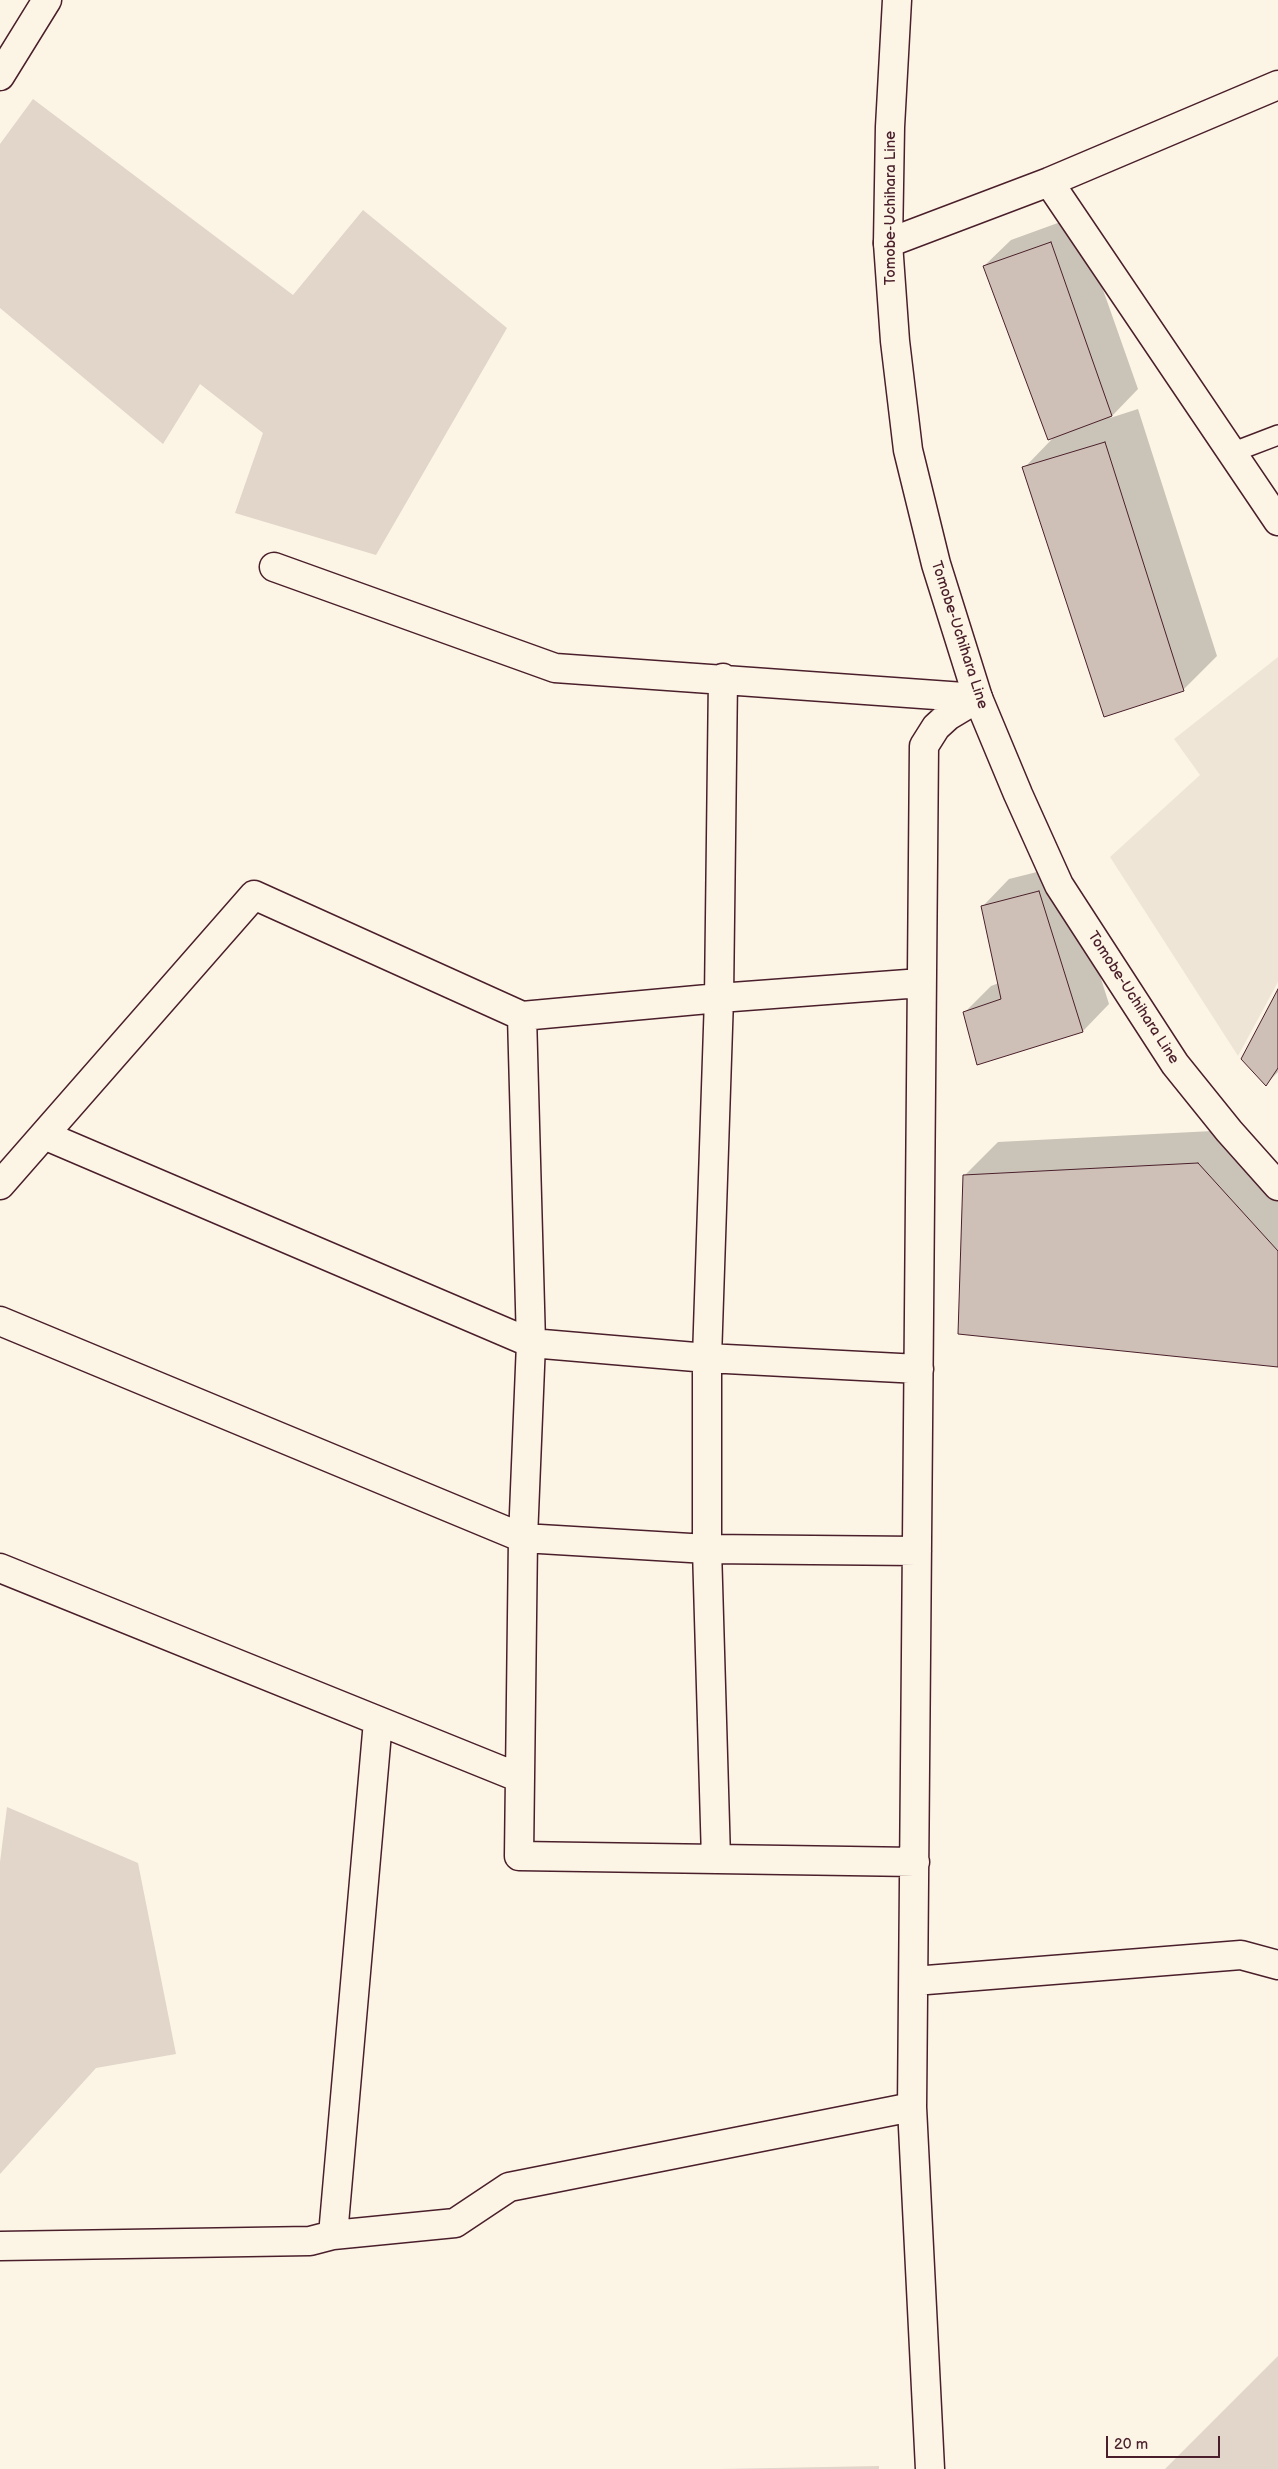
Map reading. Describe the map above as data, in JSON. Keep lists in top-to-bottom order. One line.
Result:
{"streets":{"street":["Tomobe-Uchihara Line"]},"scale_bar":"20 m"}
